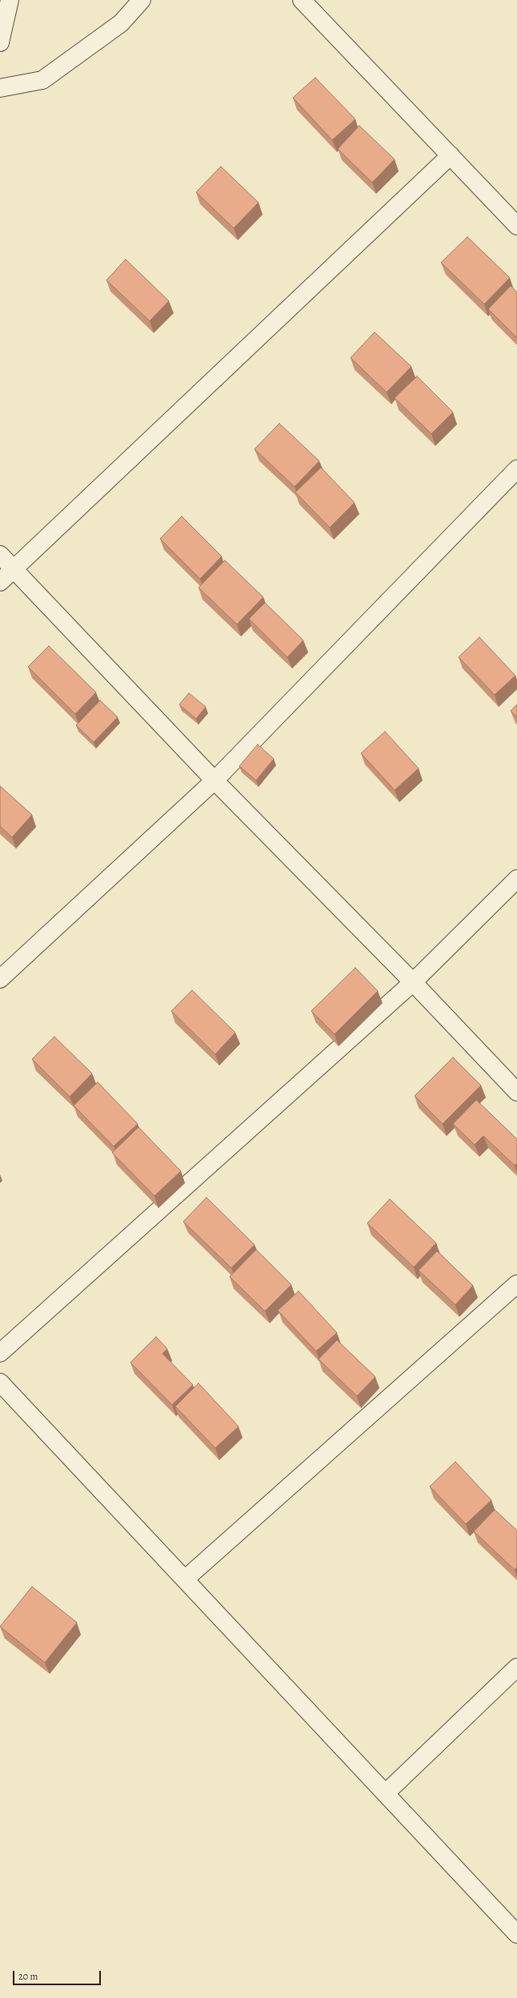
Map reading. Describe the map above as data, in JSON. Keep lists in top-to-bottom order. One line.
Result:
{"scale_bar":"20 m"}
